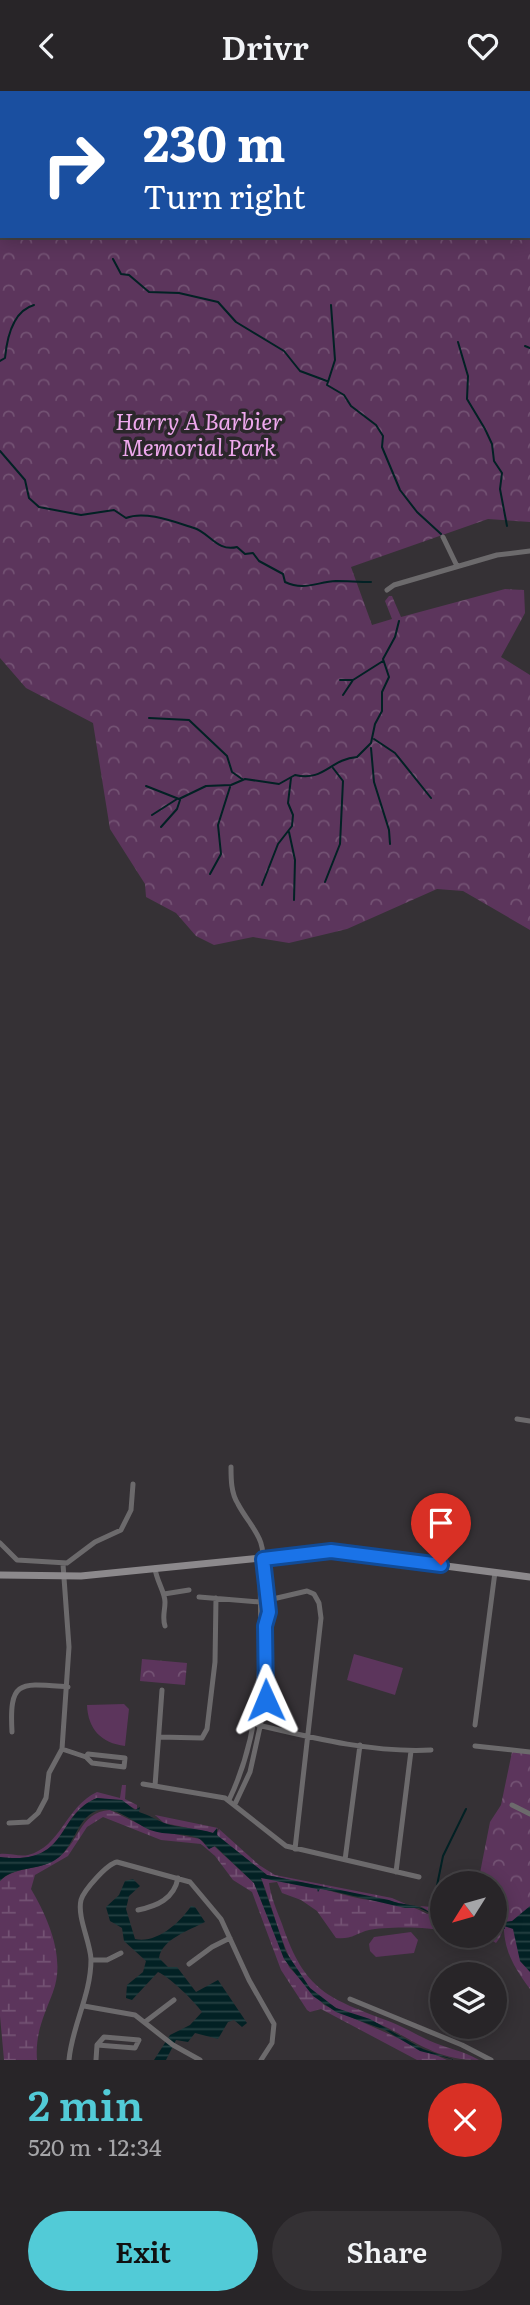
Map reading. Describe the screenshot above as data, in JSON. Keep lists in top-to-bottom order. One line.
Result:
{"parks":["Harry A Barbier Memorial Park"],"north":"bottom left","page":{"header":"Drivr","turn":["230 m","Turn right"],"heading":["2 min","520 m · 12:34"],"buttons":["Exit","Share"]}}
